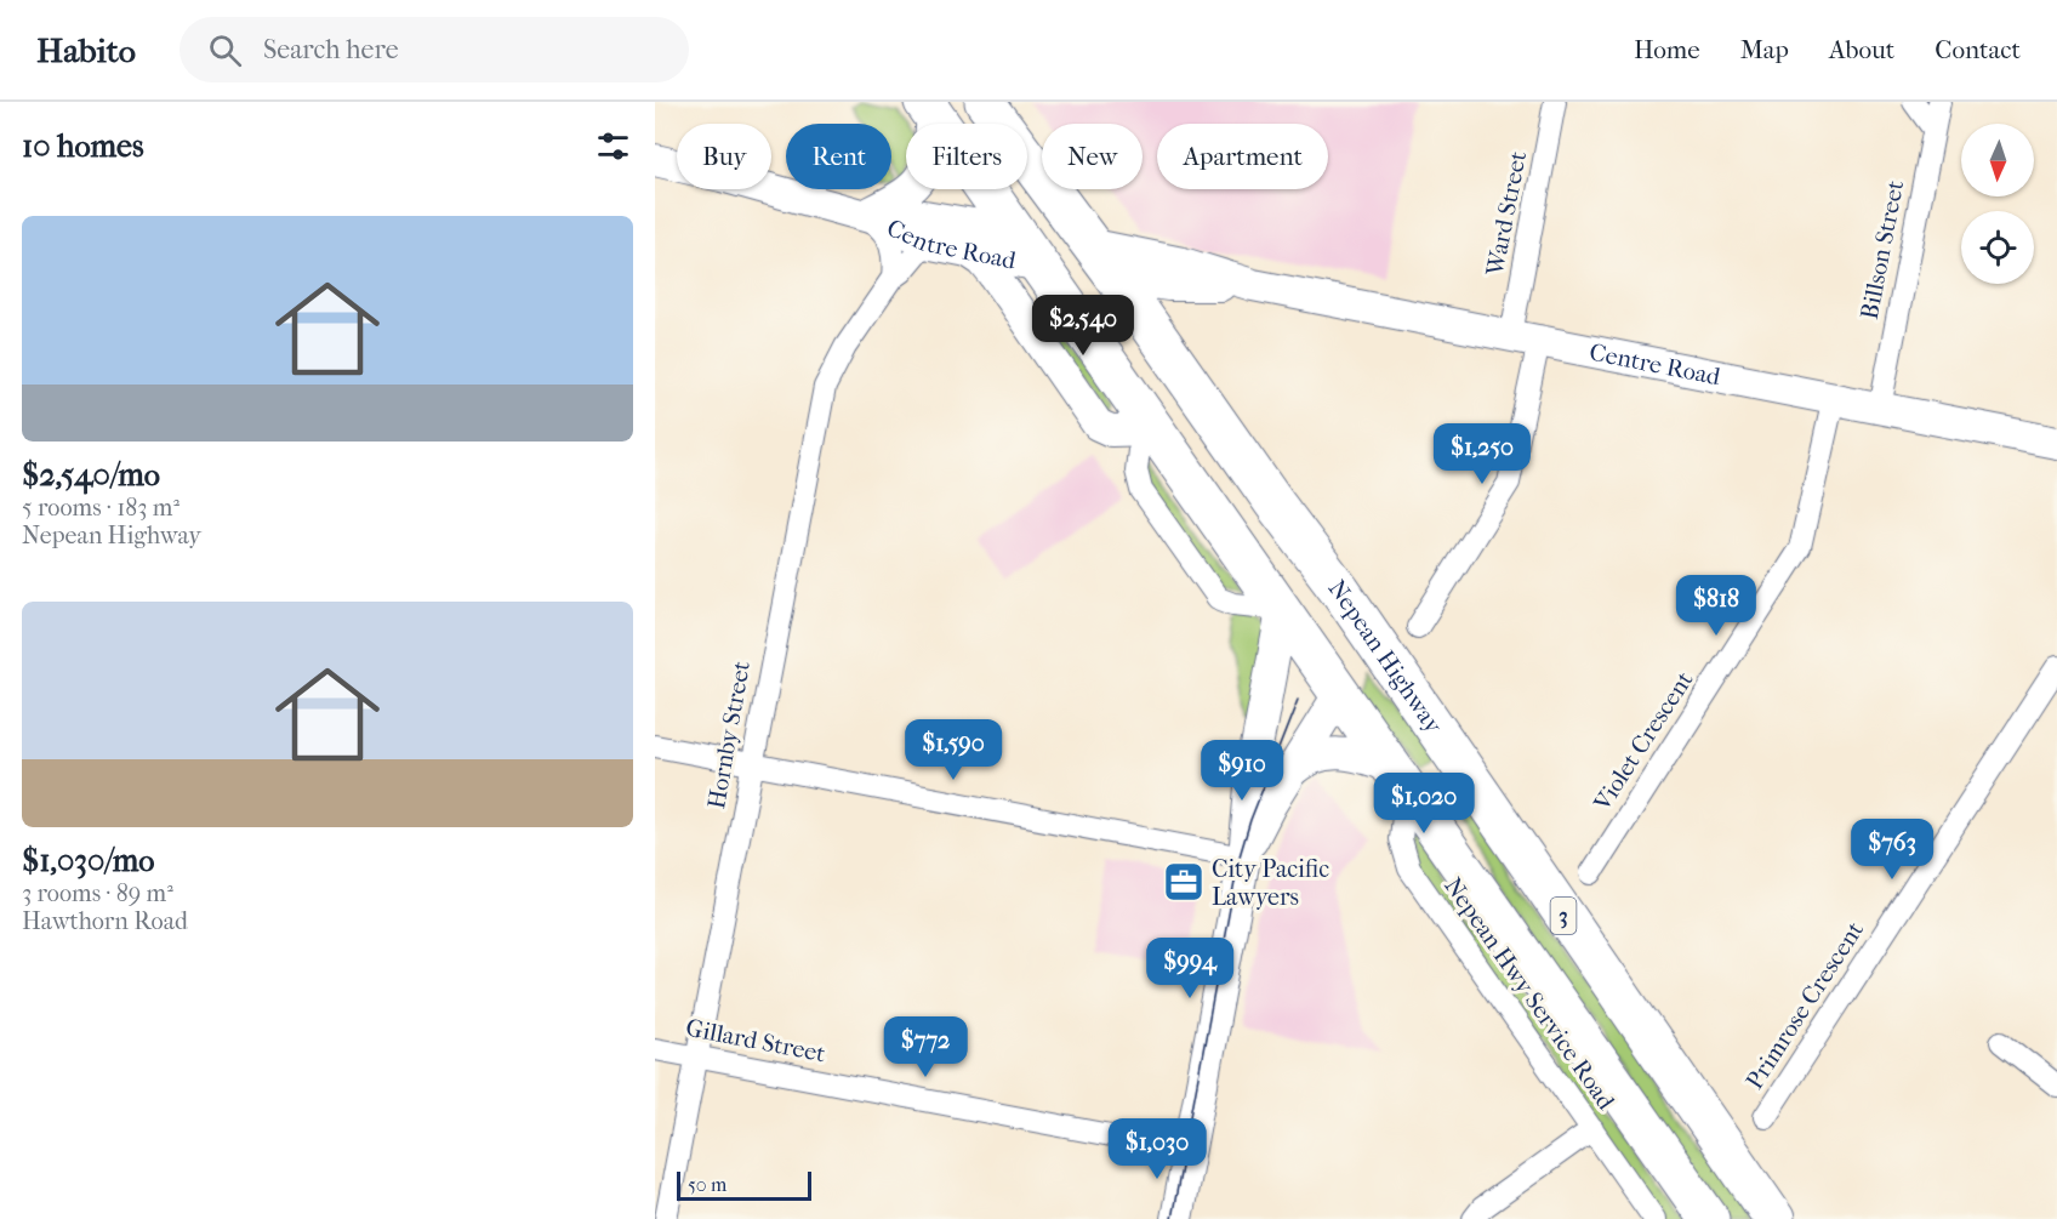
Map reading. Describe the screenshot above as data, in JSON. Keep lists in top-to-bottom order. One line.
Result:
{"streets":{"highway":["Centre Road","Nepean Highway","3"],"street":["Ward Street","Billson Street","Hornby Street","Violet Crescent","Nepean Hwy Service Road","Primrose Crescent","Gillard Street"]},"crossings":[["Ward Street","Centre Road"],["Centre Road","Billson Street"],["Centre Road","Nepean Highway"],["Centre Road","Hornby Street"],["Centre Road","Violet Crescent"],["Centre Road","3"],["Hornby Street","Gillard Street"],["3","Nepean Hwy Service Road"]],"places":{"office":["City Pacific Lawyers"]},"scale_bar":"50 m","north":"bottom","page":{"header":"Habito","search":"Search here","nav":["Home","Map","About","Contact"],"heading":"10 homes","chip":["Buy","Rent","Filters","New","Apartment"],"list":[{"name":"$2,540/mo","note":"5 rooms · 183 m² · Nepean Highway"},{"name":"$1,030/mo","note":"3 rooms · 89 m² · Hawthorn Road"}],"price":["$2,540","$1,250","$818","$1,590","$910","$1,020","$763","$994","$772","$1,030"],"scale":"50 m"}}
